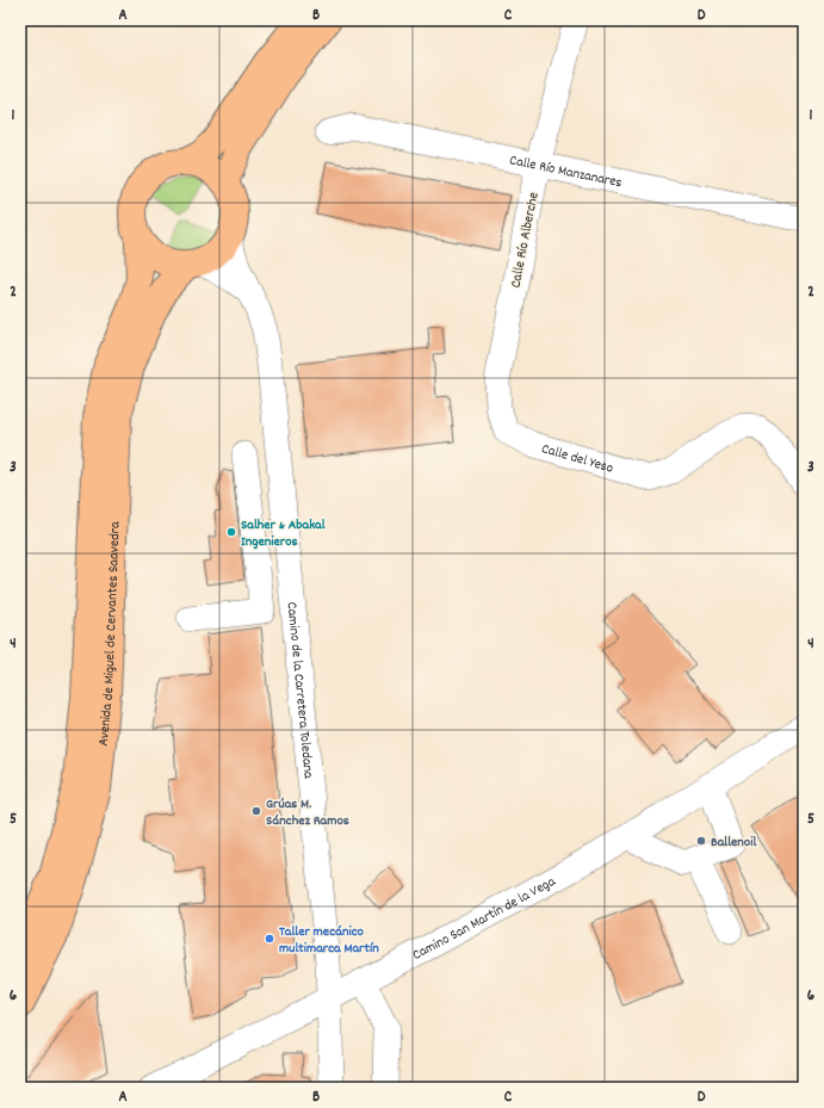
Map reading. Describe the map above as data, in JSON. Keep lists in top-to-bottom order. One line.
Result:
{"streets":{"main road":["Avenida de Miguel de Cervantes Saavedra"],"street":["Calle Río Manzanares","Calle Río Alberche","Calle del Yeso","Camino de la Carretera Toledana","Camino San Martín de la Vega"]},"crossings":[["Calle Río Manzanares","Calle Río Alberche"],["Calle Río Alberche","Calle del Yeso"],["Avenida de Miguel de Cervantes Saavedra","Camino de la Carretera Toledana"],["Camino de la Carretera Toledana","Camino San Martín de la Vega"]],"places":["Salher & Abakal Ingenieros","Grúas M. Sánchez Ramos","Ballenoil","Taller mecánico multimarca Martín"],"grid":{"columns":["A","B","C","D"],"rows":["1","2","3","4","5","6"]}}
